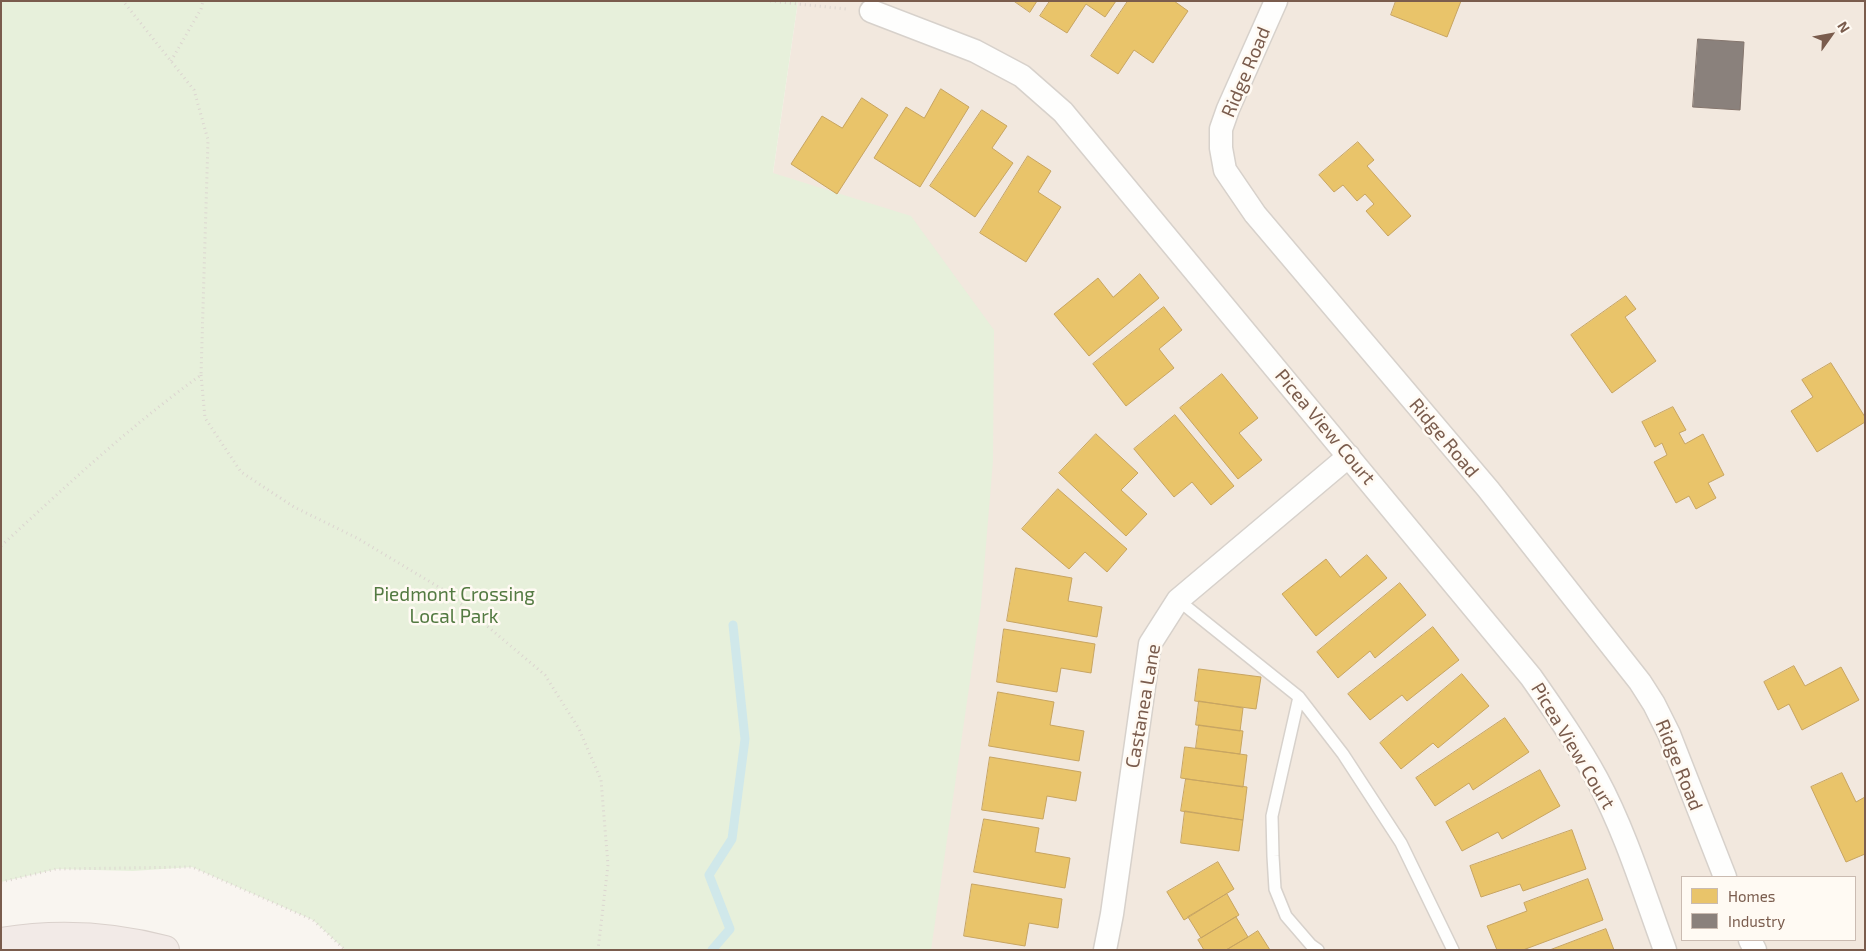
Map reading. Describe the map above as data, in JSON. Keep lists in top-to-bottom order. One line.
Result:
{"streets":{"street":["Ridge Road","Picea View Court","Castanea Lane"]},"crossings":[["Picea View Court","Castanea Lane"]],"parks":["Piedmont Crossing Local Park"],"legend":["Homes","Industry"],"north":"top right"}
